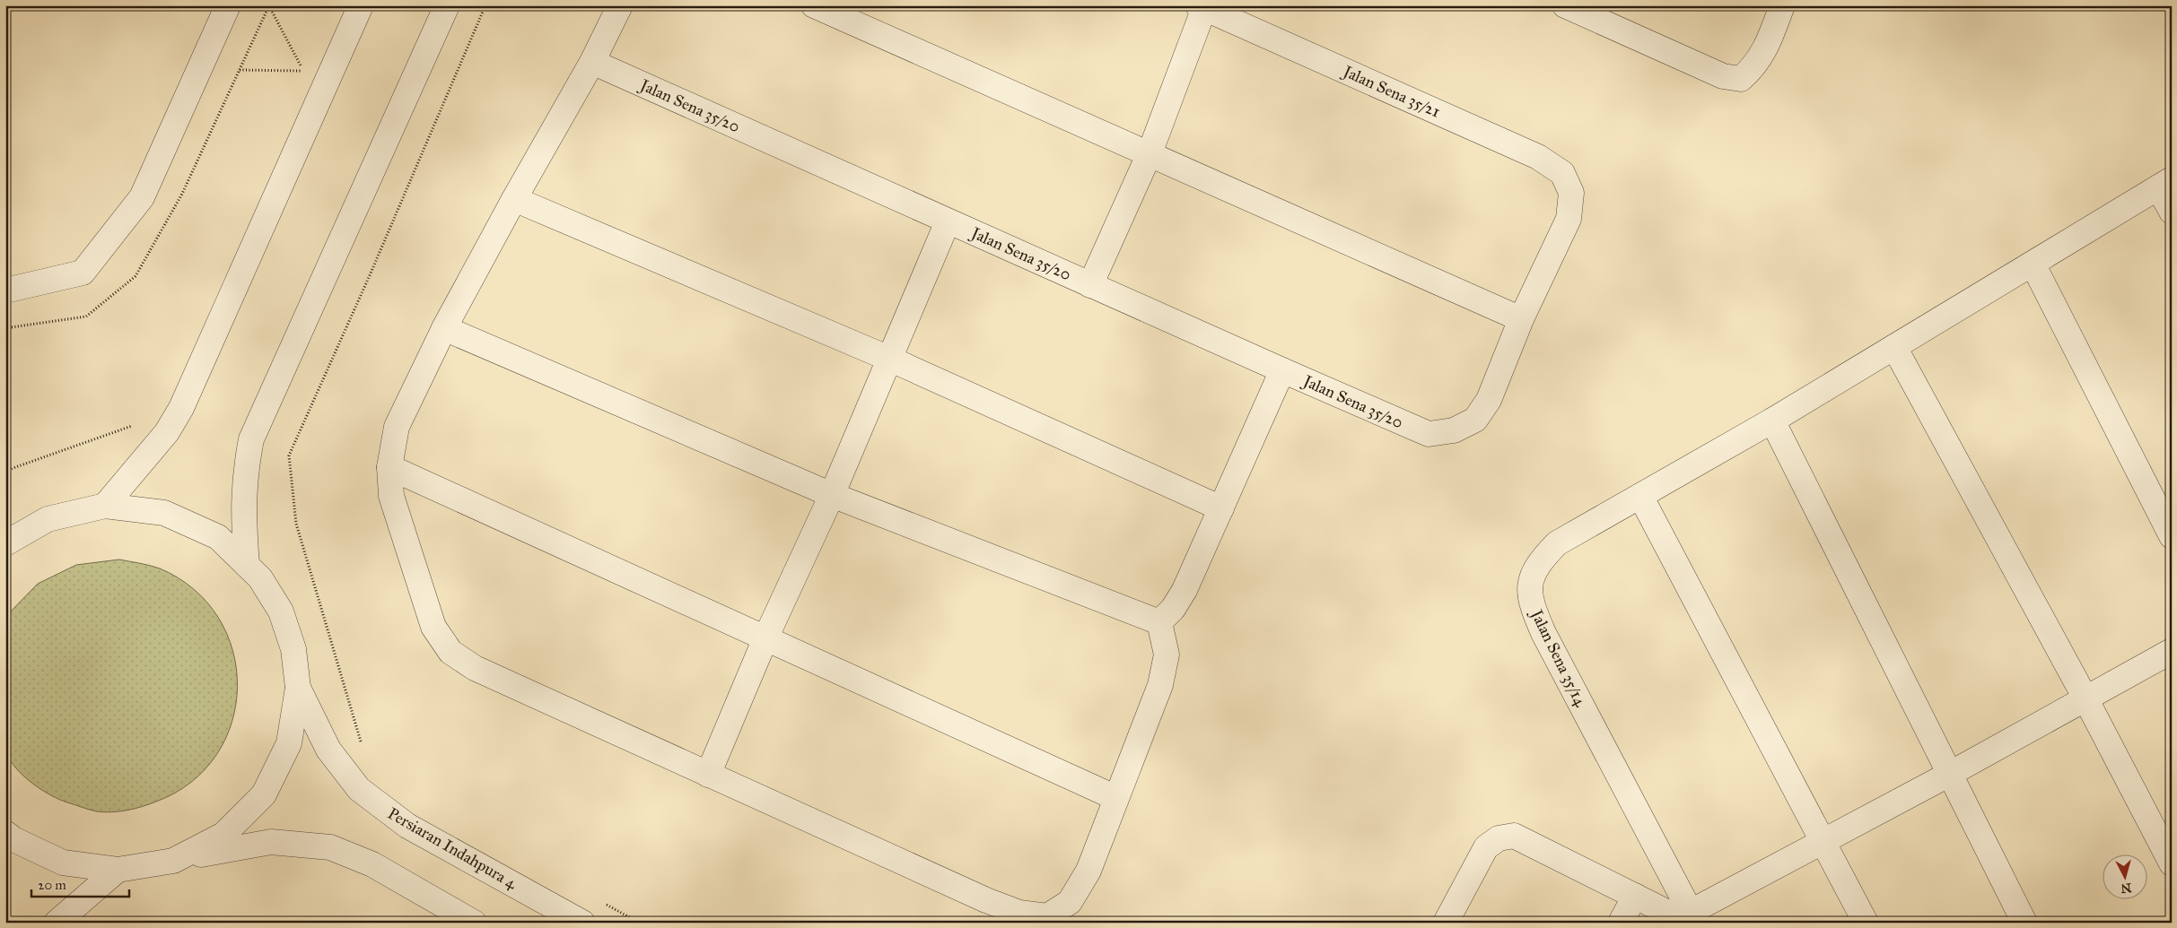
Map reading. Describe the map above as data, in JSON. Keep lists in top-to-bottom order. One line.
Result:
{"streets":{"street":["Jalan Sena 35/21","Jalan Sena 35/20","Jalan Sena 35/14","Persiaran Indahpura 4"]},"crossings":[["Jalan Sena 35/21","Jalan Sena 35/20"]],"scale_bar":"20 m","north":"bottom"}
